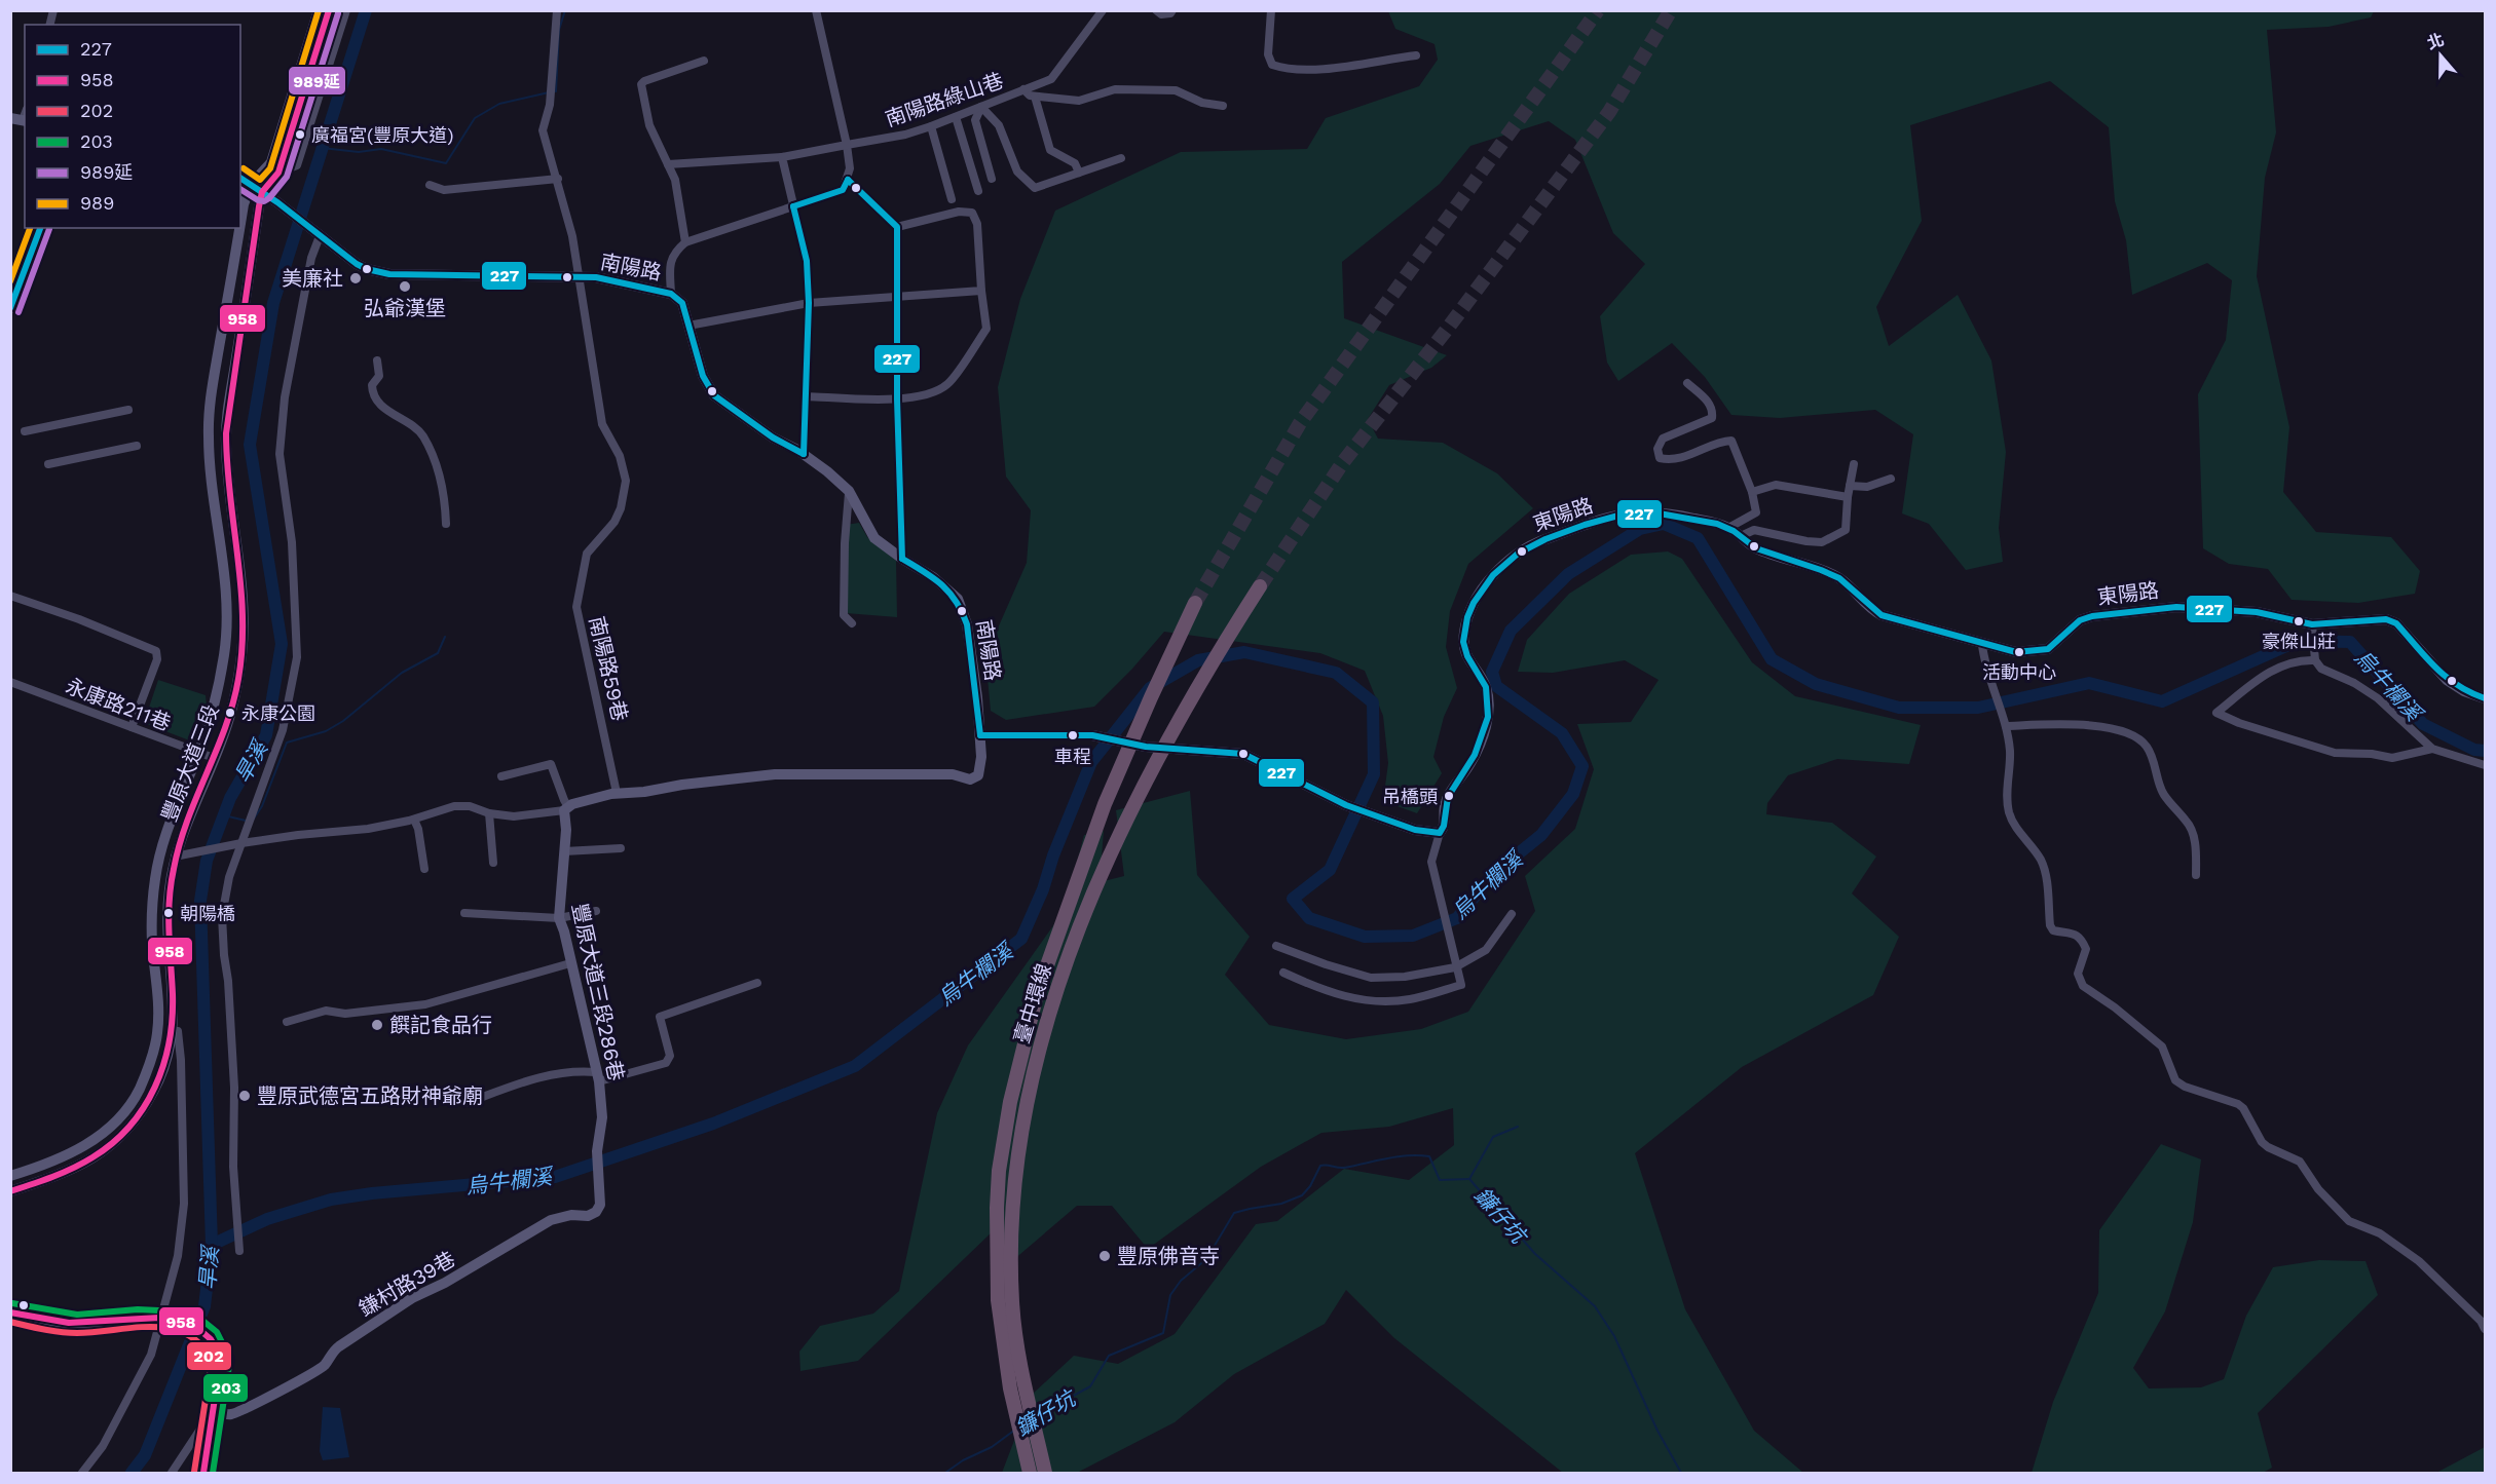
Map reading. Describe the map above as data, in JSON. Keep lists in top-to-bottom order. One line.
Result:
{"streets":{"highway":["臺中環線"],"street":["南陽路綠山巷","南陽路","東陽路","南陽路59巷","永康路211巷","豐原大道三段","豐原大道三段286巷","鎌村路39巷"]},"crossings":[["南陽路","南陽路59巷"],["南陽路","豐原大道三段"],["永康路211巷","豐原大道三段"],["豐原大道三段286巷","鎌村路39巷"]],"water":["烏牛欄溪","旱溪","鐮仔坑"],"places":["廣福宮(豐原大道)","美廉社","弘爺漢堡","豪傑山莊","活動中心","永康公園","車程","吊橋頭","朝陽橋","饌記食品行","豐原武德宮五路財神爺廟","豐原佛音寺"],"lines":["transit line 958","transit line 989","transit line 989延","transit line 227","transit line 203","transit line 202"],"legend":["227","958","202","203","989延","989"],"north":"top"}
